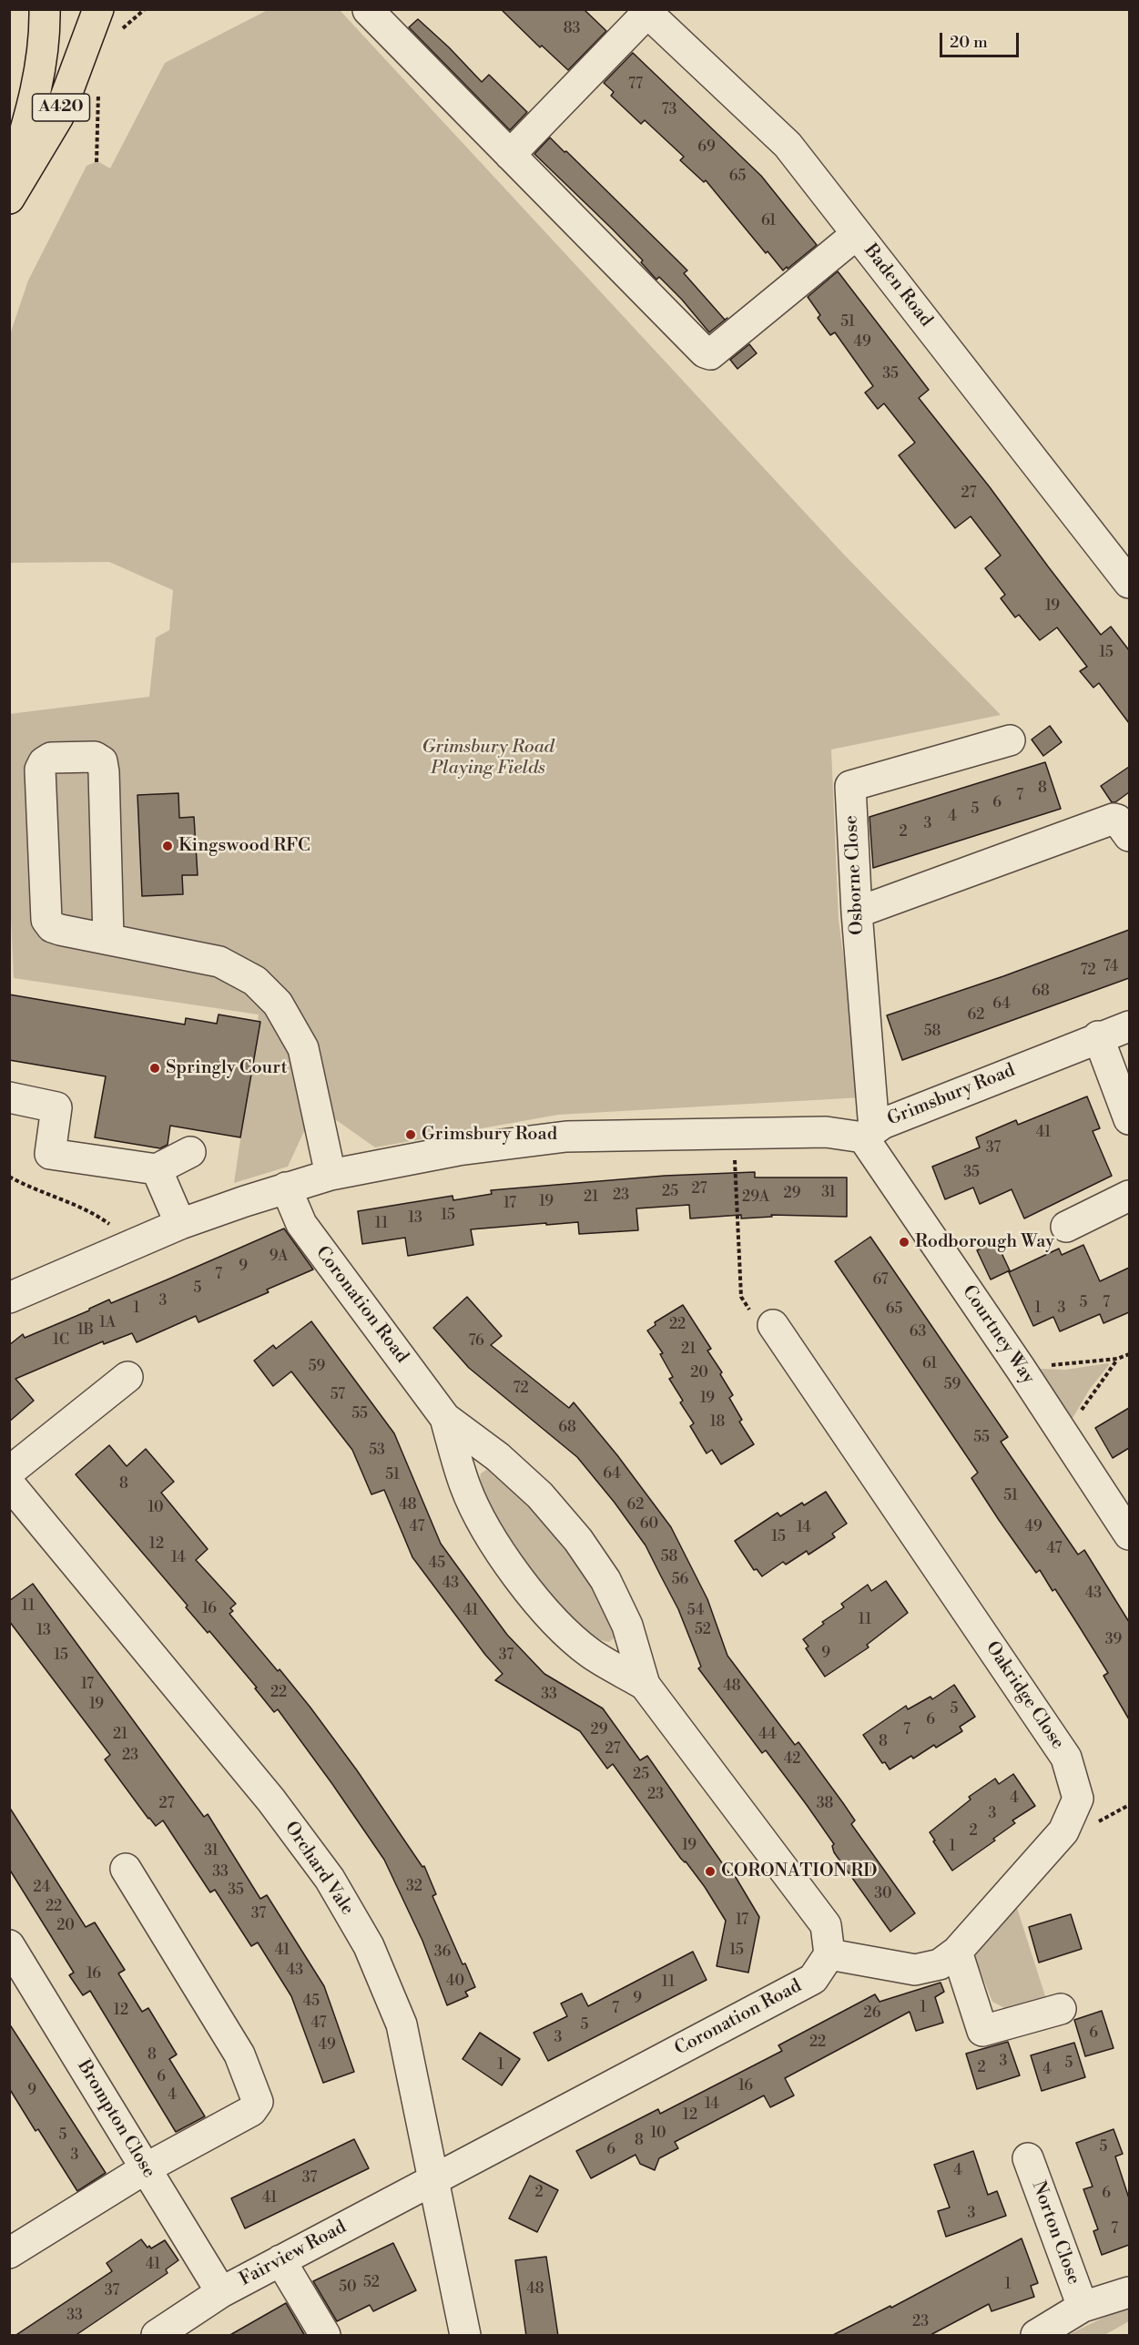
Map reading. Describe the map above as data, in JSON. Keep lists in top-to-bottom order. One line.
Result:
{"streets":{"main road":["A420"],"street":["Baden Road","Osborne Close","Grimsbury Road","Coronation Road","Courtney Way","Oakridge Close","Orchard Vale","Brompton Close","Norton Close","Fairview Road"]},"crossings":[["Osborne Close","Grimsbury Road"],["Osborne Close","Courtney Way"],["Grimsbury Road","Courtney Way"],["Coronation Road","Oakridge Close"],["Coronation Road","Orchard Vale"],["Coronation Road","Fairview Road"],["Orchard Vale","Fairview Road"],["Brompton Close","Fairview Road"]],"parks":["Grimsbury Road Playing Fields"],"places":["Kingswood RFC","Springly Court","Grimsbury Road","Rodborough Way","CORONATION RD"],"house_numbers":["83","77","73","69","65","61","51","49","35","27","19","15","8","7","6","5","4","3","2","74","72","68","64","62","58","41","37","35","27","25","31","29","23","21","29A","19","17","15","13","11","9A","9","7","67","5","3","5","7","1","1","3","65","1A","22","1B","63","1C","76","21","61","59","20","59","72","57","19","55","18","68","55","53","64","51","8","51","48","62","10","60","47","49","14","15","12","47","58","14","45","56","43","43","11","16","41","54","11","52","13","39","9","15","37","17","48","22","33","19","5","6","29","7","21","44","8","27","23","42","25","23","4","27","38","3","2","19","1","31","33","32","24","35","30","22","37","17","20","41","15","36","43","16","40","11","9","45","1","7","12","26","47","5","6","3","22","49","8","3","5","1","2","4","6","16","9","4","14","12","10","5","8","5","6","3","4","37","2","6","41","3","7","41","52","1","50","48","37","33","23"],"scale_bar":"20 m"}
